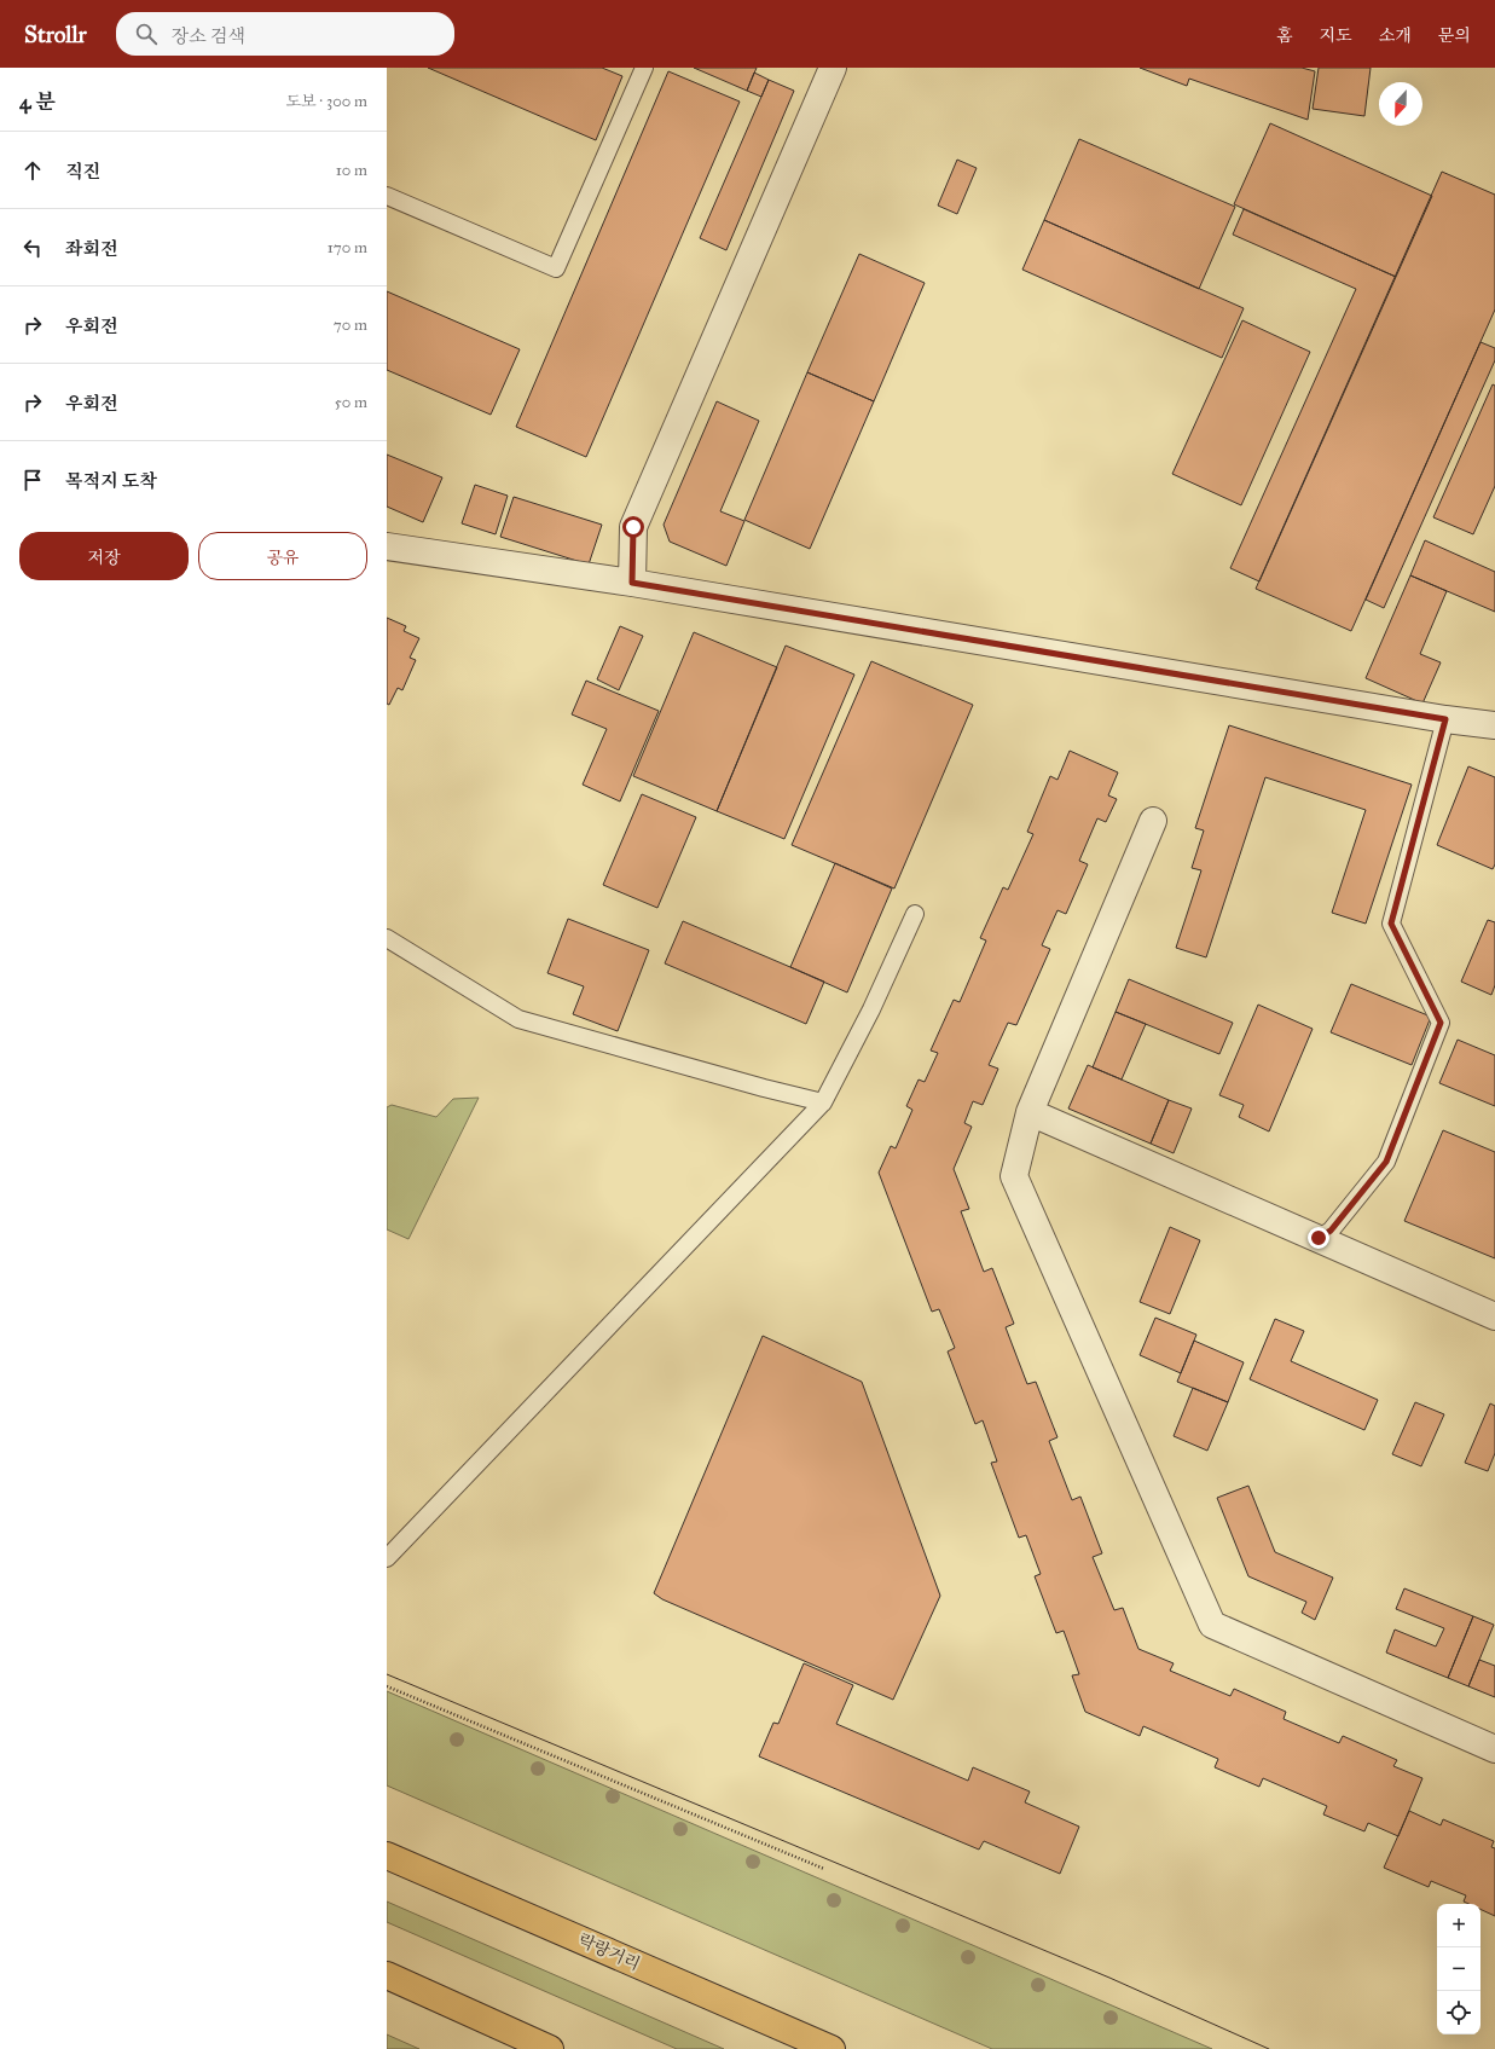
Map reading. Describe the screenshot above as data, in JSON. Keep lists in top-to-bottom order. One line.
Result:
{"streets":{"main road":["락랑거리"]},"north":"bottom","page":{"header":"Strollr","search":"장소 검색","nav":["홈","지도","소개","문의"],"heading":["4 분","도보 · 300 m"],"list":[["직진","10 m"],["좌회전","170 m"],["우회전","70 m"],["우회전","50 m"],"목적지 도착"],"buttons":["저장","공유"],"map_buttons":["+","−"]}}
